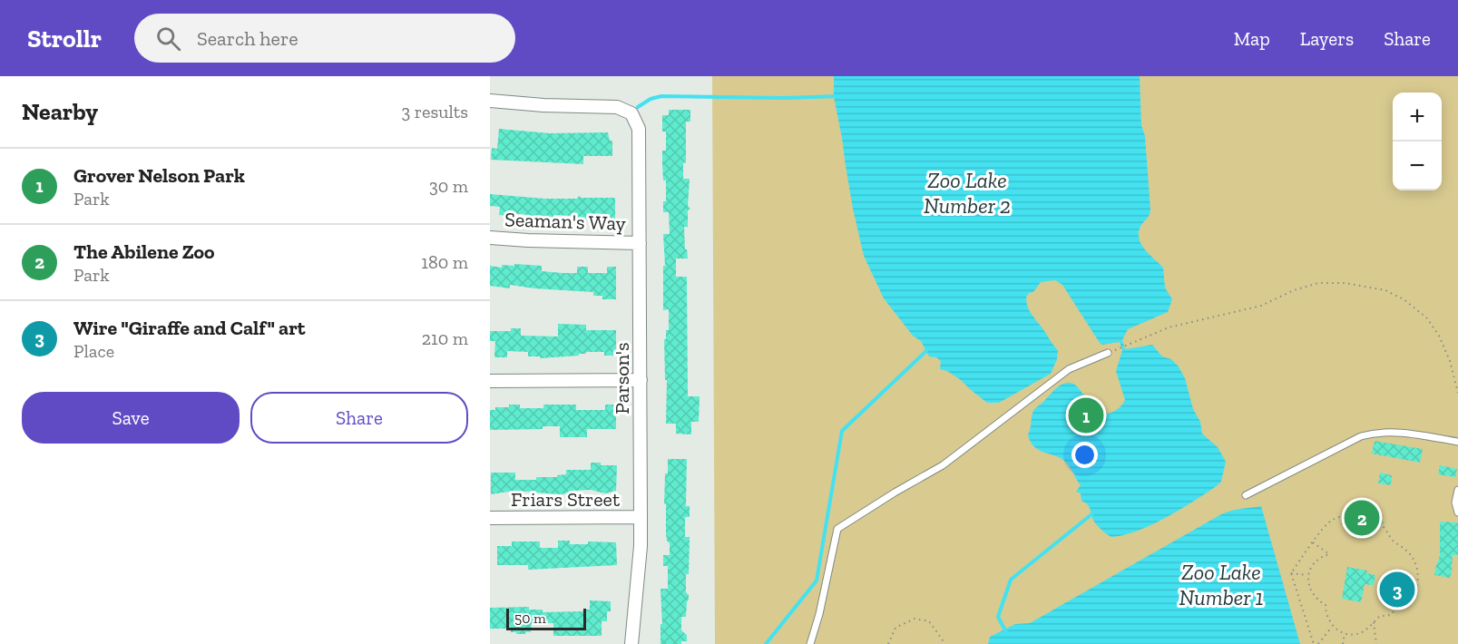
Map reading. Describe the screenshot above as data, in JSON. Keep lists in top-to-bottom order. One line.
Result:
{"streets":{"street":["Seaman's Way","Parson's","Friars Street"]},"crossings":[["Seaman's Way","Parson's"],["Parson's","Friars Street"]],"water":["Zoo Lake Number 2","Zoo Lake Number 1"],"scale_bar":"50 m","page":{"header":"Strollr","search":"Search here","nav":["Map","Layers","Share"],"heading":["Nearby","3 results"],"map_buttons":["+","−"],"list":[{"mark":"1","name":"Grover Nelson Park","note":"Park","value":"30 m"},{"mark":"2","name":"The Abilene Zoo","note":"Park","value":"180 m"},{"mark":"3","name":"Wire \"Giraffe and Calf\" art","note":"Place","value":"210 m"}],"buttons":["Save","Share"],"pins":["1","2","3"],"scale":"50 m"}}
